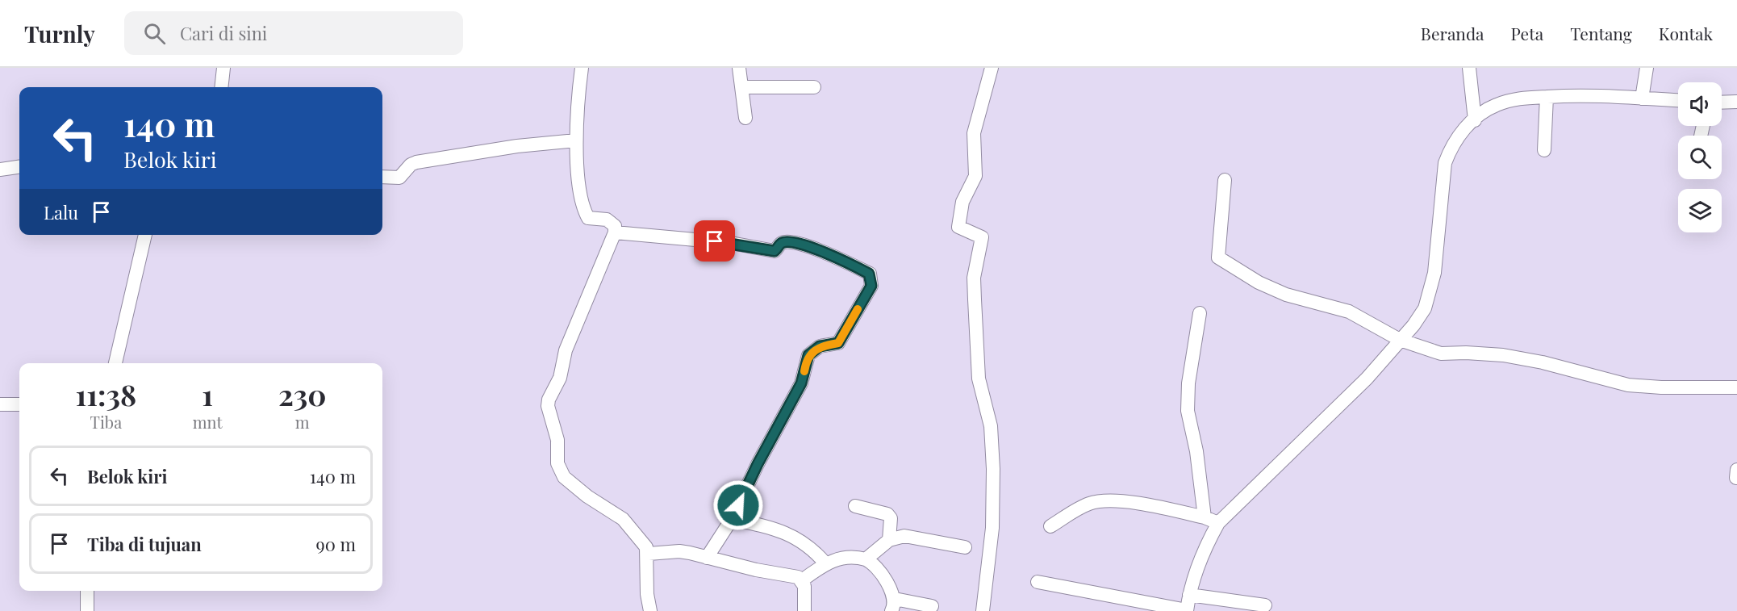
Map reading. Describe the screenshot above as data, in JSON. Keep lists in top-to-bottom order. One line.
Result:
{"page":{"header":"Turnly","search":"Cari di sini","nav":["Beranda","Peta","Tentang","Kontak"],"turn":["140 m","Belok kiri"],"then":"Lalu","eta":["11:38","Tiba","1","mnt","230","m"],"list":[{"name":"Belok kiri","value":"140 m"},{"name":"Tiba di tujuan","value":"90 m"}]}}
